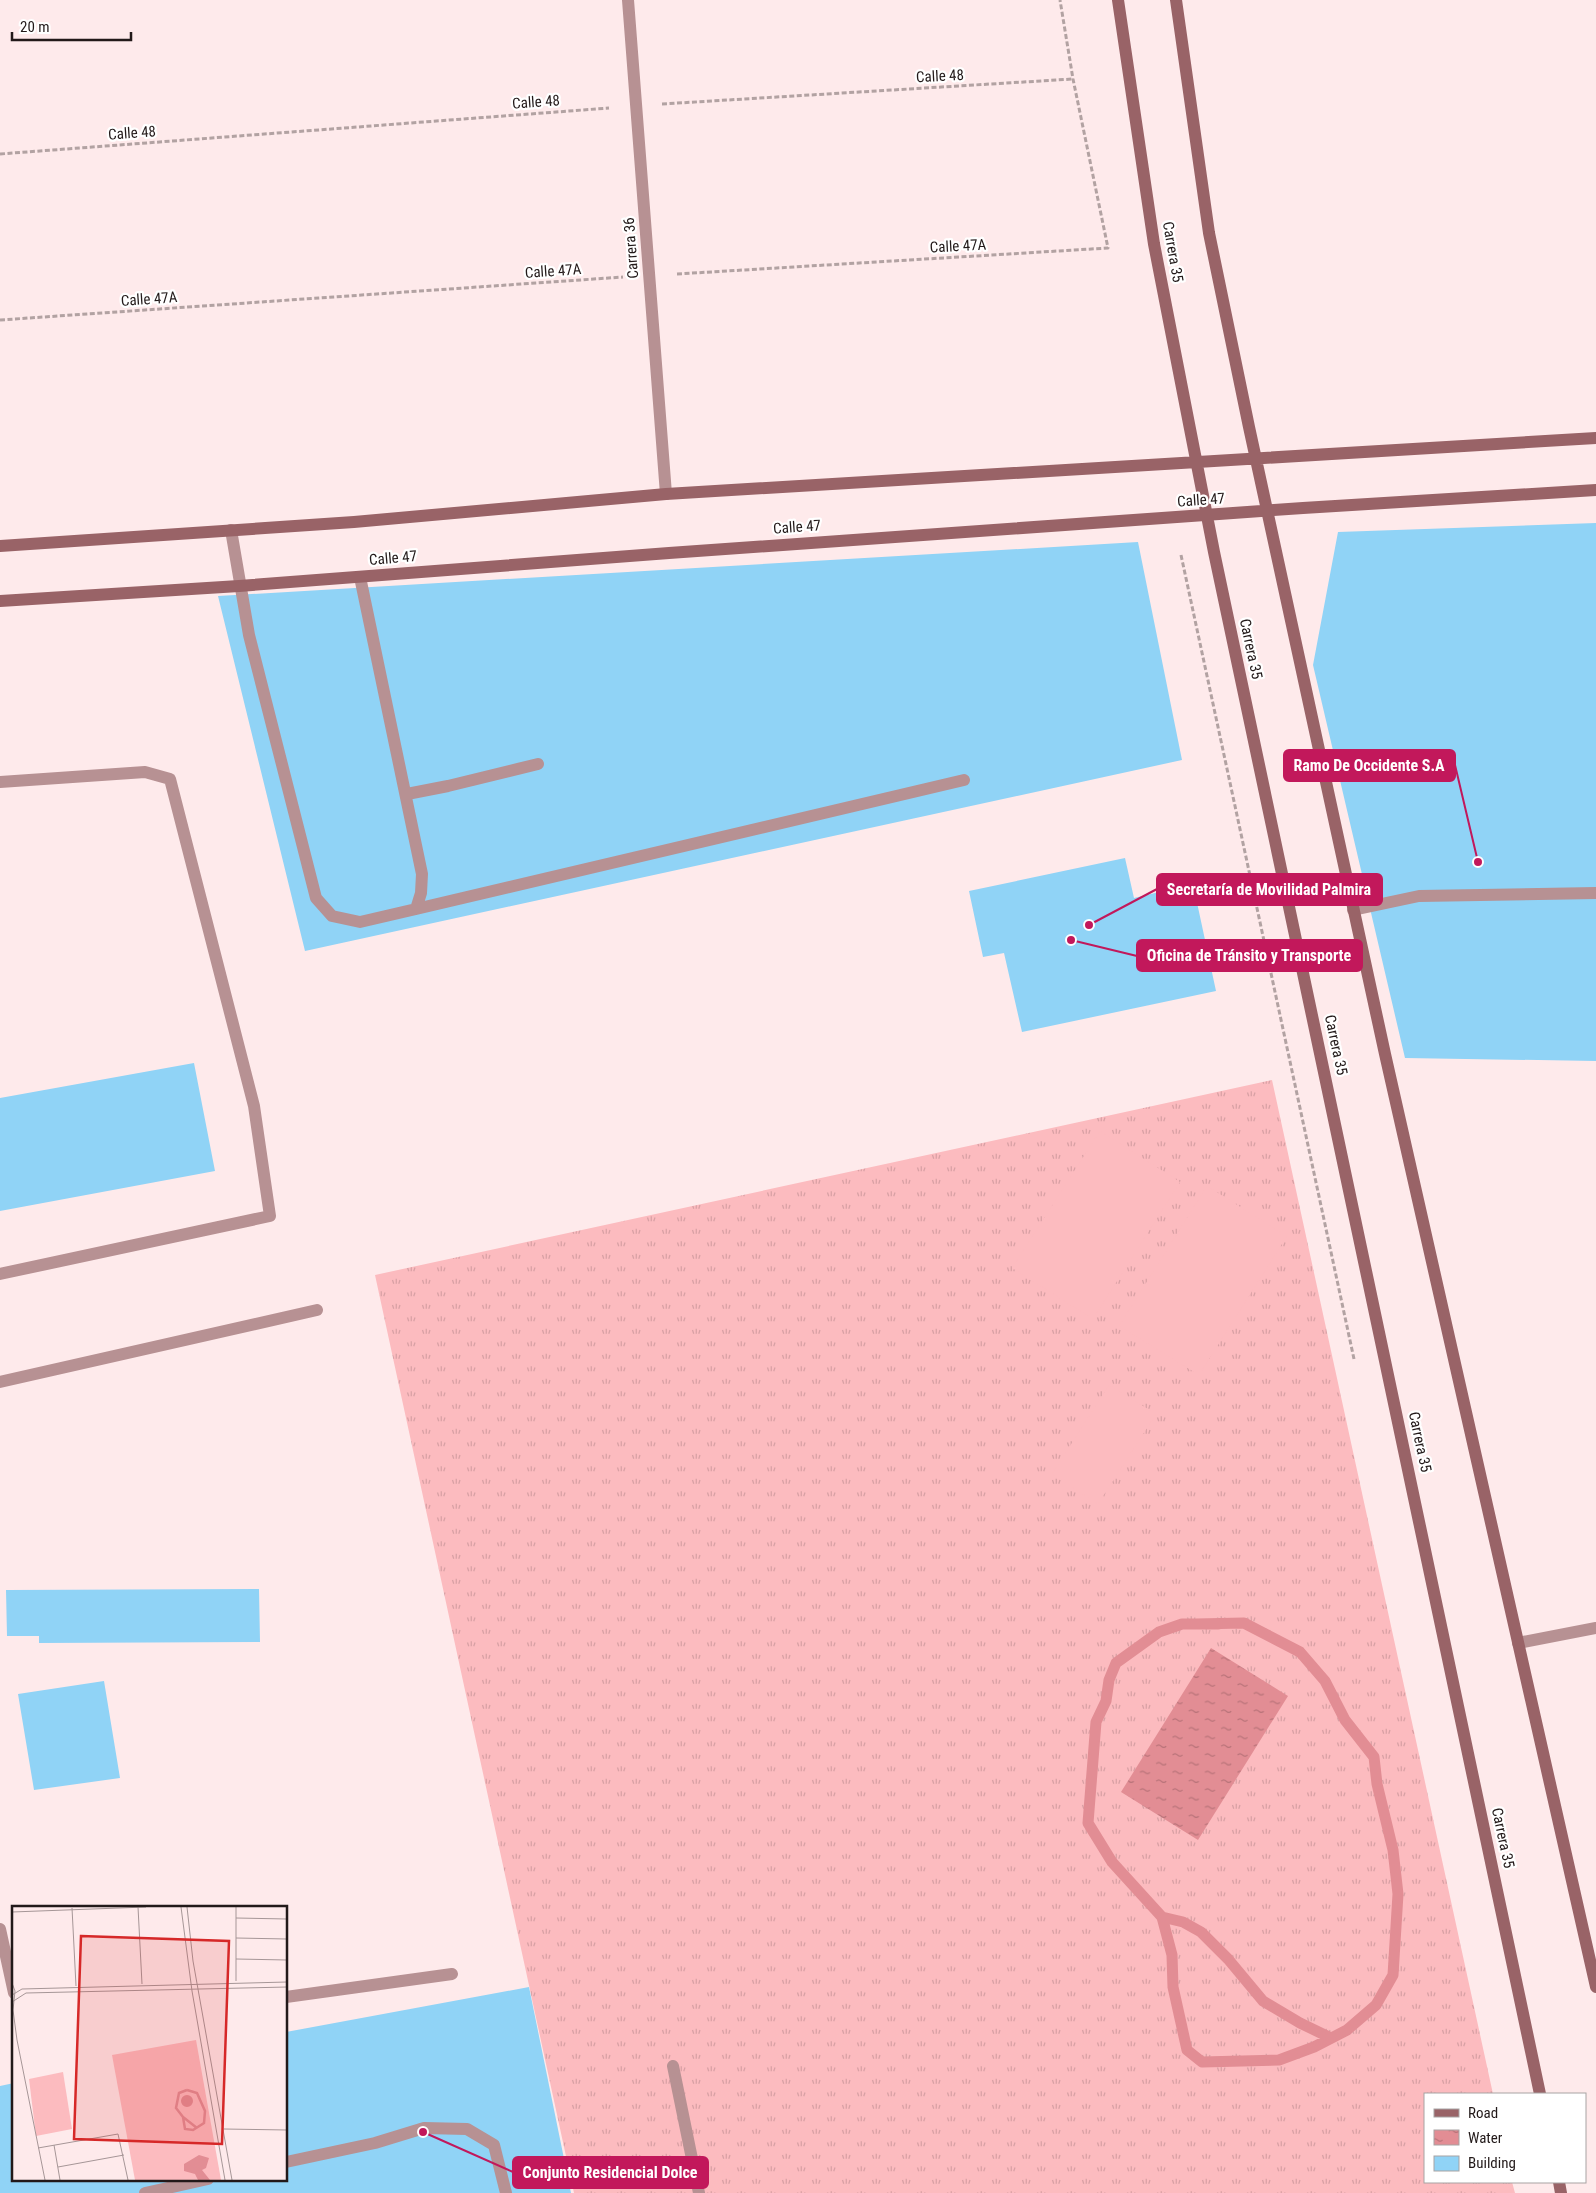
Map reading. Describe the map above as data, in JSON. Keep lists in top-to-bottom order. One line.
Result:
{"streets":{"main road":["Carrera 35","Calle 47"],"street":["Carrera 36"],"path":["Calle 48","Calle 47A"]},"crossings":[["Calle 48","Calle 47A"],["Calle 48","Carrera 36"],["Calle 47A","Carrera 36"],["Carrera 35","Calle 47"]],"places":["Ramo De Occidente S.A","Secretaría de Movilidad Palmira","Oficina de Tránsito y Transporte","Conjunto Residencial Dolce"],"legend":["Road","Water","Building"],"scale_bar":"20 m"}
